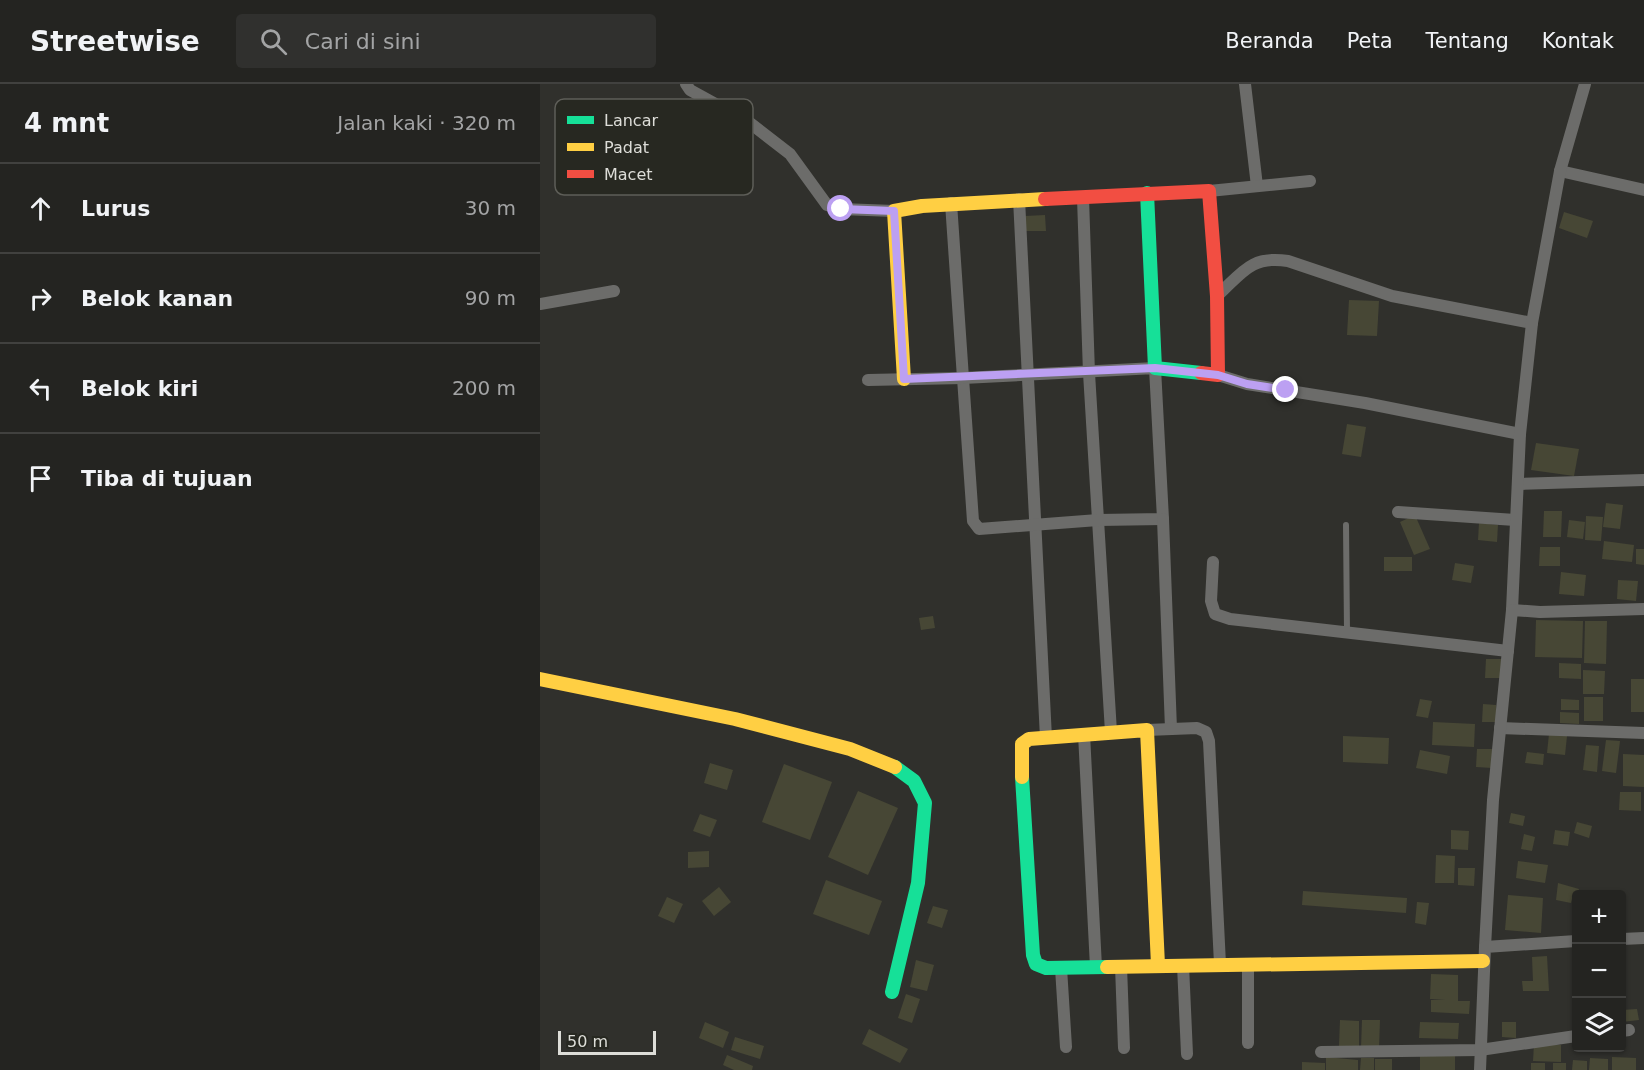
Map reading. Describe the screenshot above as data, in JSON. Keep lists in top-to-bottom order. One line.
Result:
{"legend":["Lancar","Padat","Macet"],"scale_bar":"50 m","page":{"header":"Streetwise","search":"Cari di sini","nav":["Beranda","Peta","Tentang","Kontak"],"heading":["4 mnt","Jalan kaki · 320 m"],"list":[["Lurus","30 m"],["Belok kanan","90 m"],["Belok kiri","200 m"],"Tiba di tujuan"],"map_buttons":["+","−"],"scale":"50 m"}}
